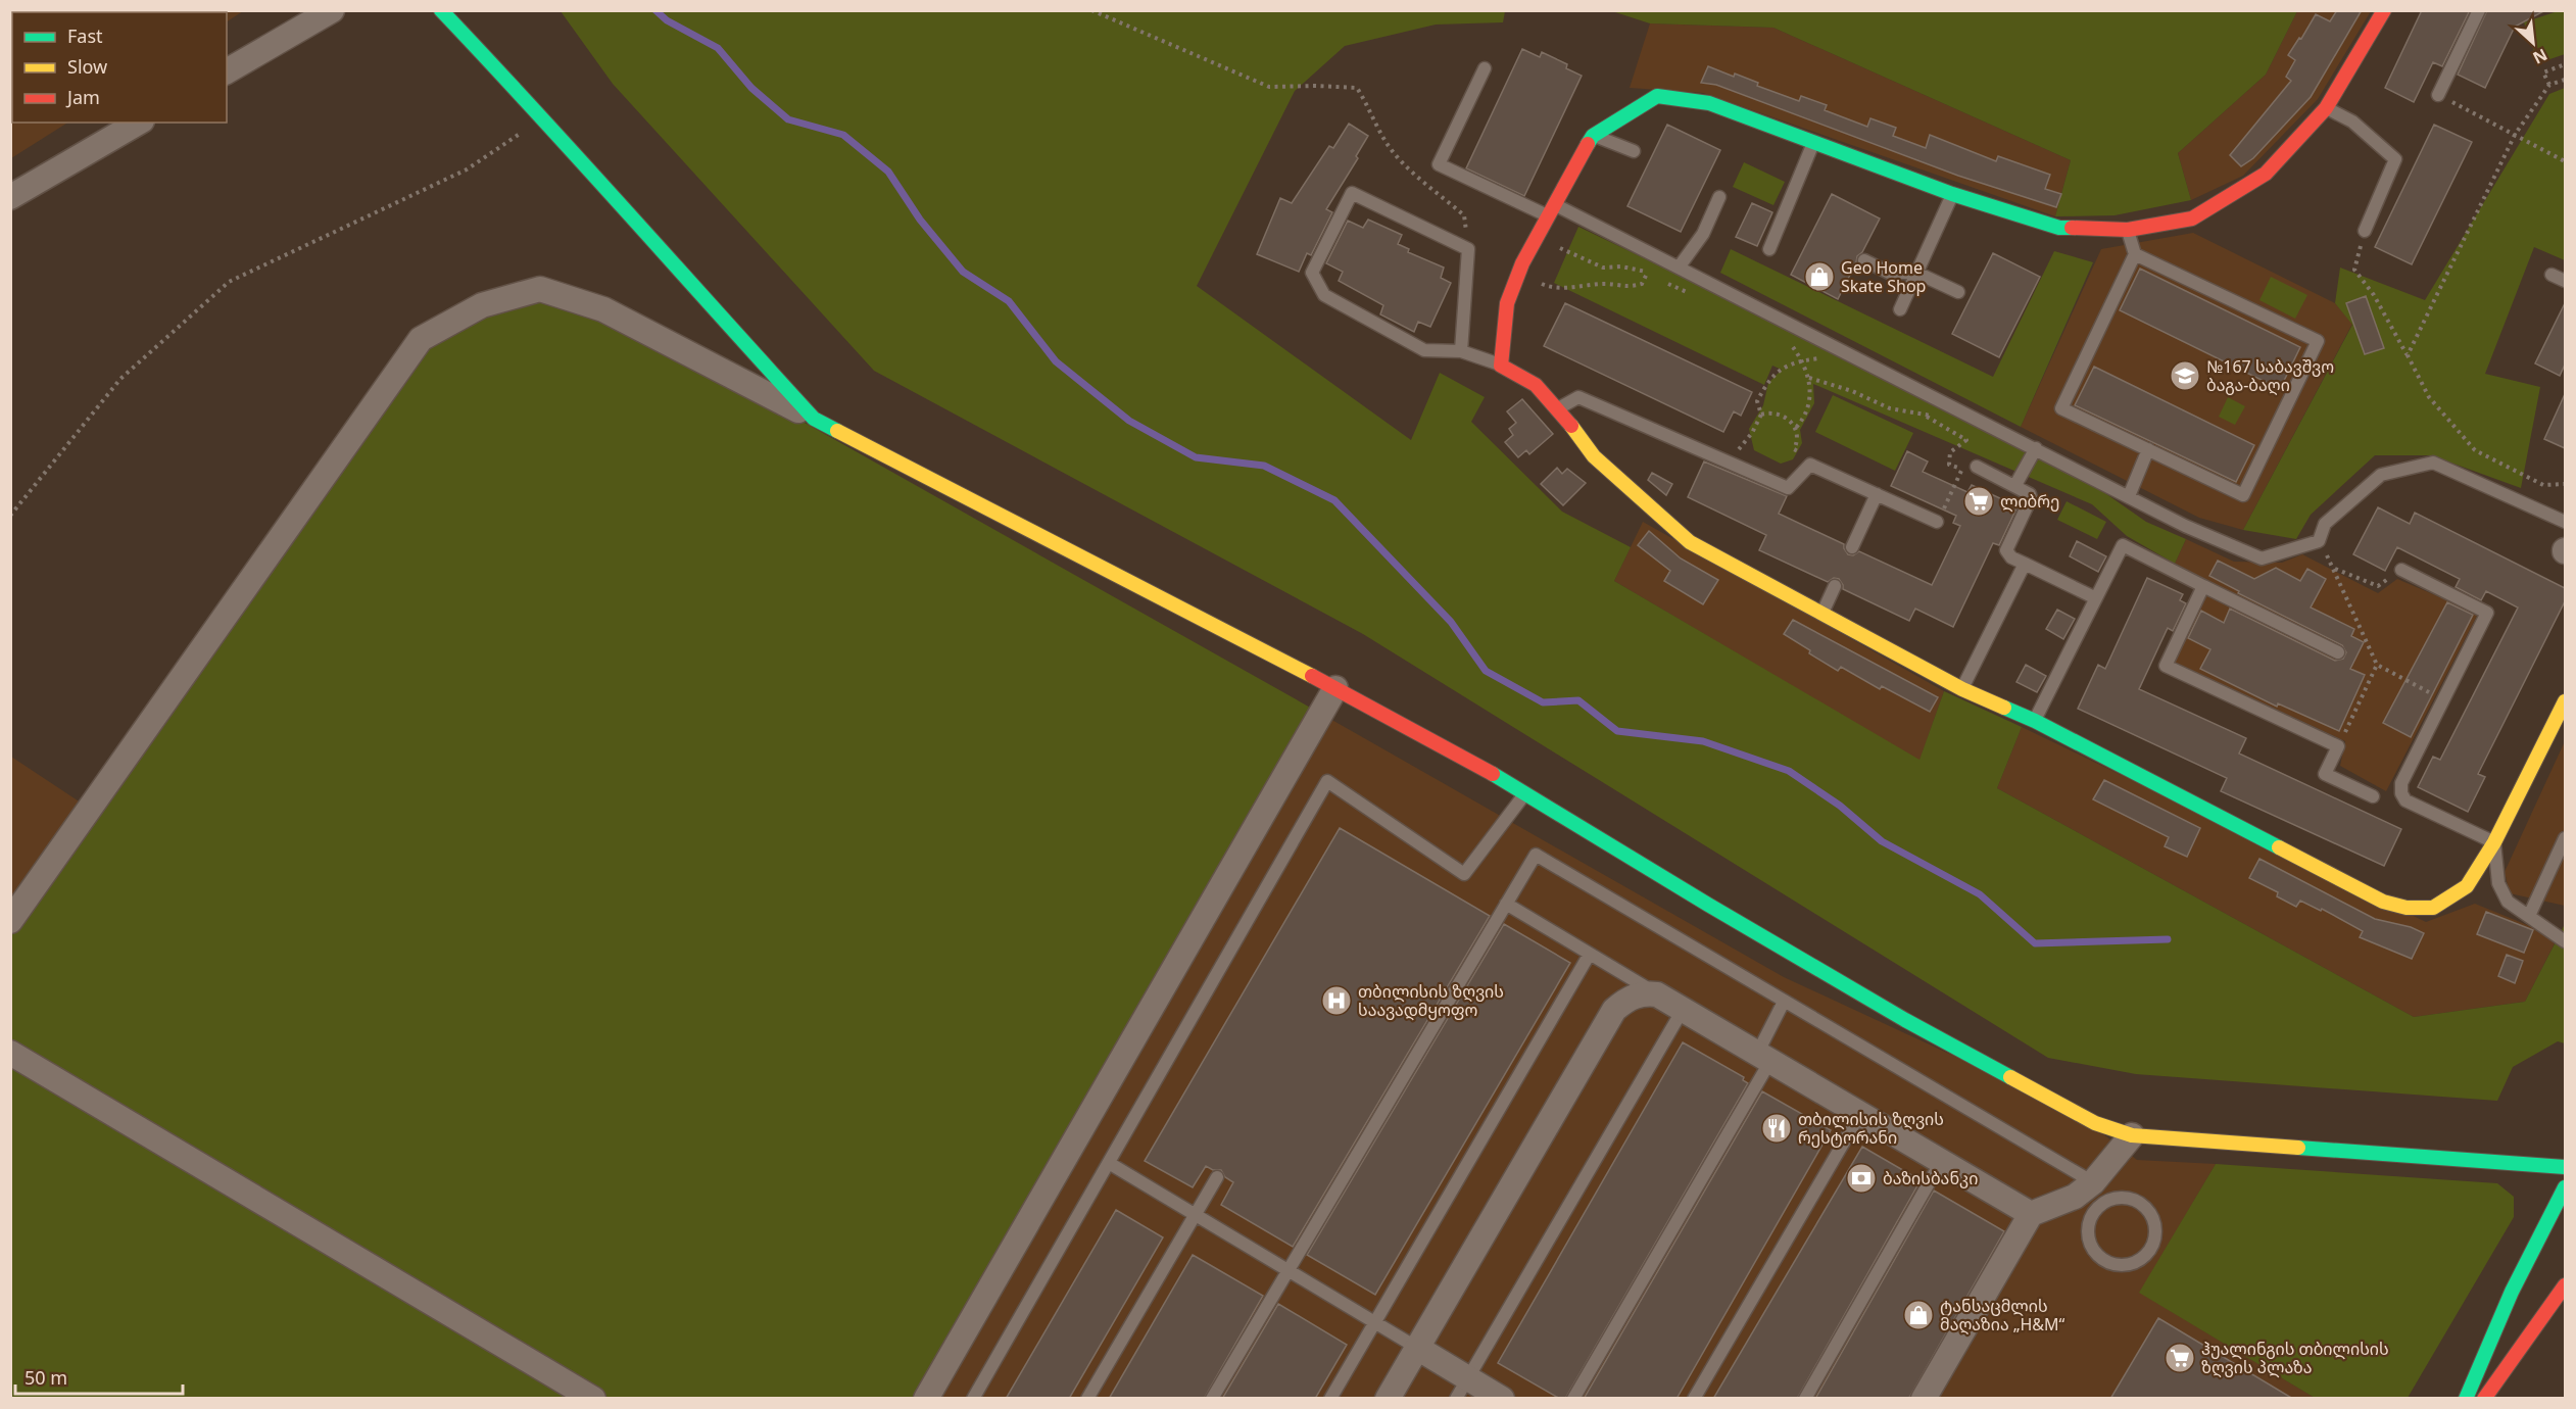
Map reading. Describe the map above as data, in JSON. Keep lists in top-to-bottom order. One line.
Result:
{"places":{"shop":["Geo Home Skate Shop","ტანსაცმლის მაღაზია „H&M“"],"school or university":["№167 საბავშვო ბაგა-ბაღი"],"supermarket":["ლიბრე","ჰუალინგის თბილისის ზღვის პლაზა"],"hospital":["თბილისის ზღვის საავადმყოფო"],"restaurant":["თბილისის ზღვის რესტორანი"],"bank":["ბაზისბანკი"]},"legend":["Fast","Slow","Jam"],"scale_bar":"50 m","north":"bottom right"}
